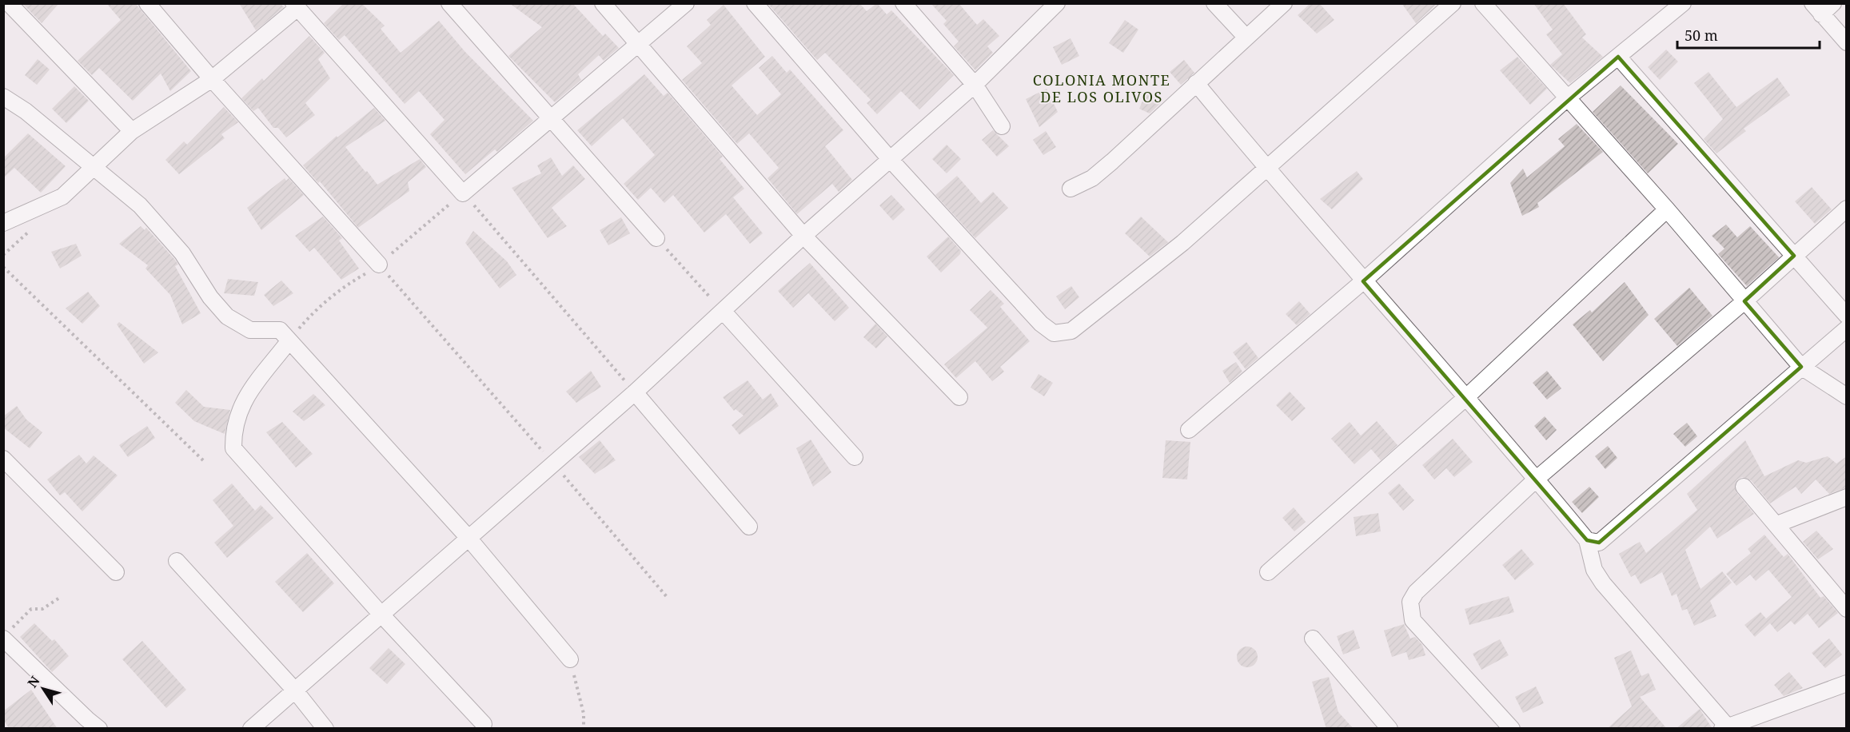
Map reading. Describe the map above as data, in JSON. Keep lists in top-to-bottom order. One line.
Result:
{"districts":["COLONIA MONTE DE LOS OLIVOS"],"scale_bar":"50 m","north":"top left"}
